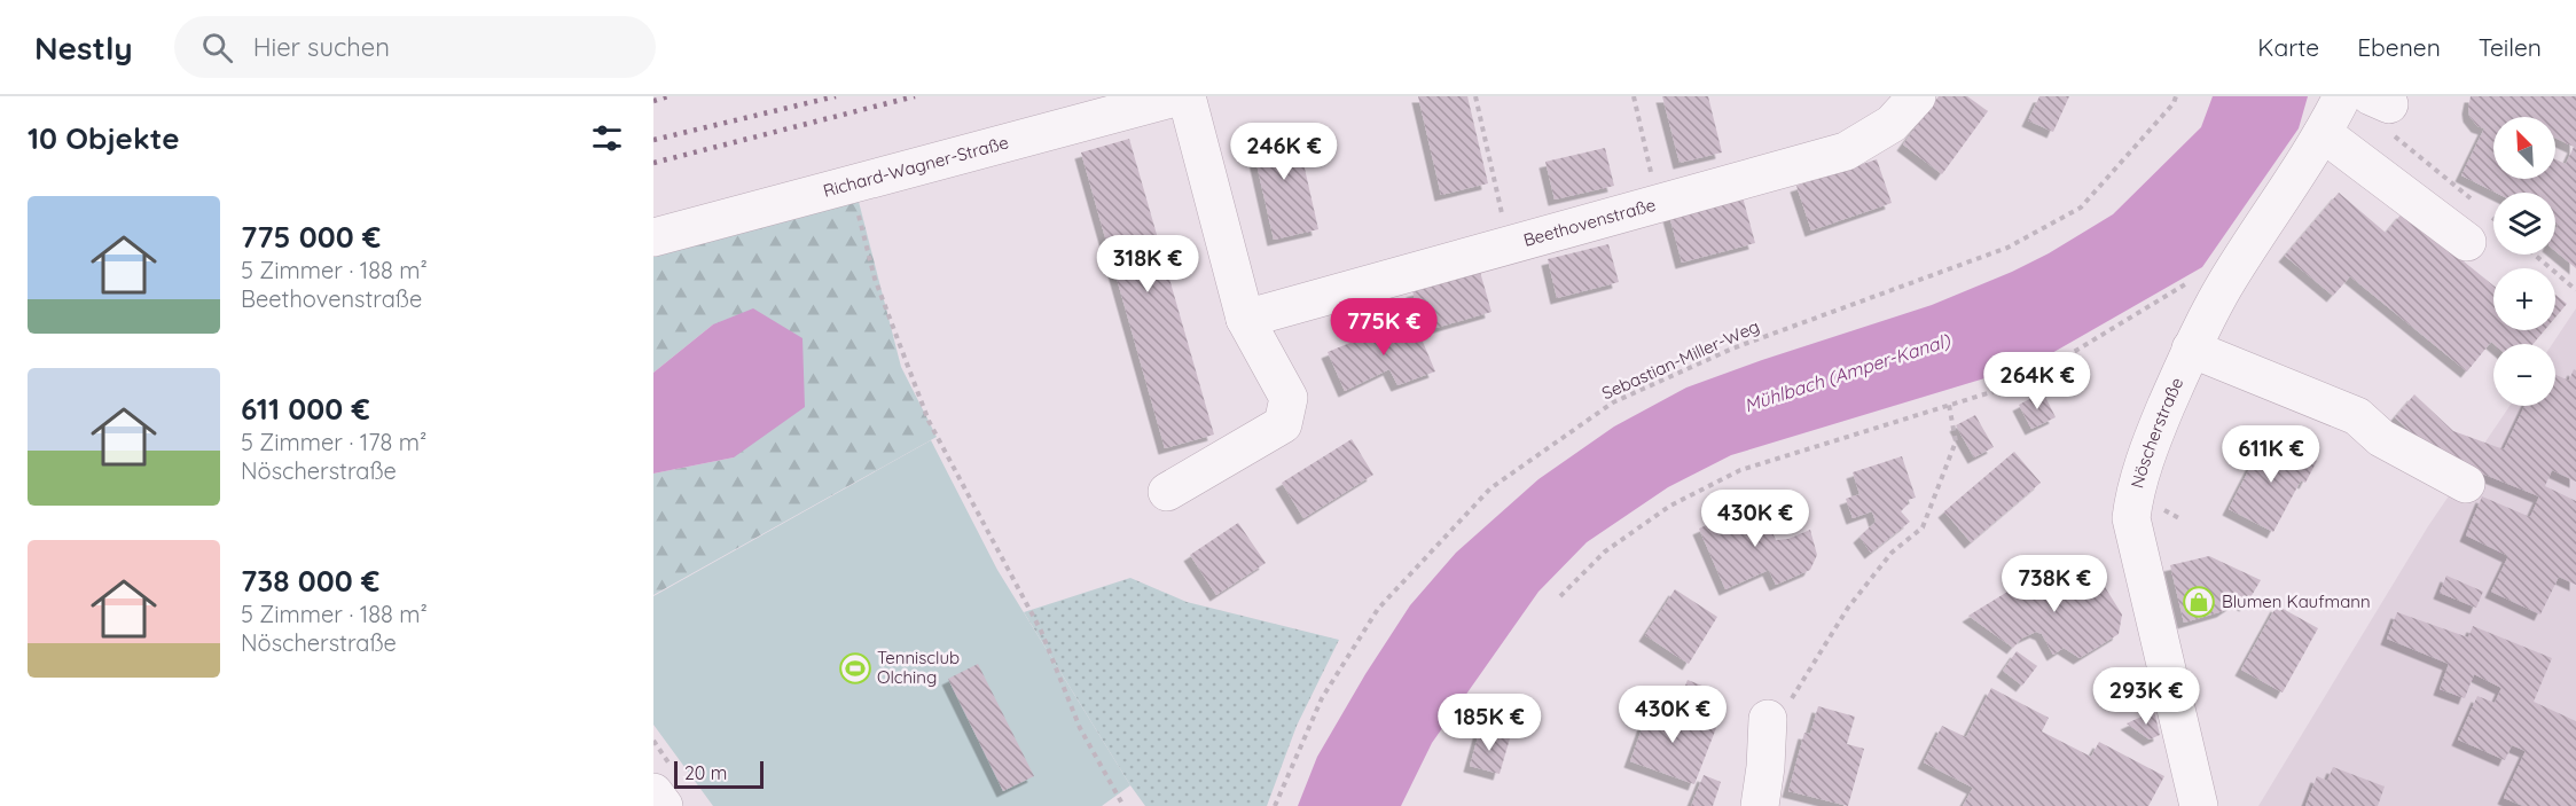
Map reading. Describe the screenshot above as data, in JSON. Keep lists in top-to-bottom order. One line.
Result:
{"streets":{"street":["Richard-Wagner-Straße","Beethovenstraße","Nöscherstraße"],"path":["Sebastian-Miller-Weg"]},"water":["Mühlbach (Amper-Kanal)"],"places":{"shop":["Blumen Kaufmann"],"sports":["Tennisclub Olching"]},"scale_bar":"20 m","north":"top left","page":{"header":"Nestly","search":"Hier suchen","nav":["Karte","Ebenen","Teilen"],"heading":"10 Objekte","map_buttons":["+","−"],"price":["246K €","318K €","775K €","264K €","611K €","430K €","738K €","293K €","430K €","185K €"],"list":[{"name":"775 000 €","note":"5 Zimmer · 188 m² · Beethovenstraße"},{"name":"611 000 €","note":"5 Zimmer · 178 m² · Nöscherstraße"},{"name":"738 000 €","note":"5 Zimmer · 188 m² · Nöscherstraße"}],"scale":"20 m"}}
